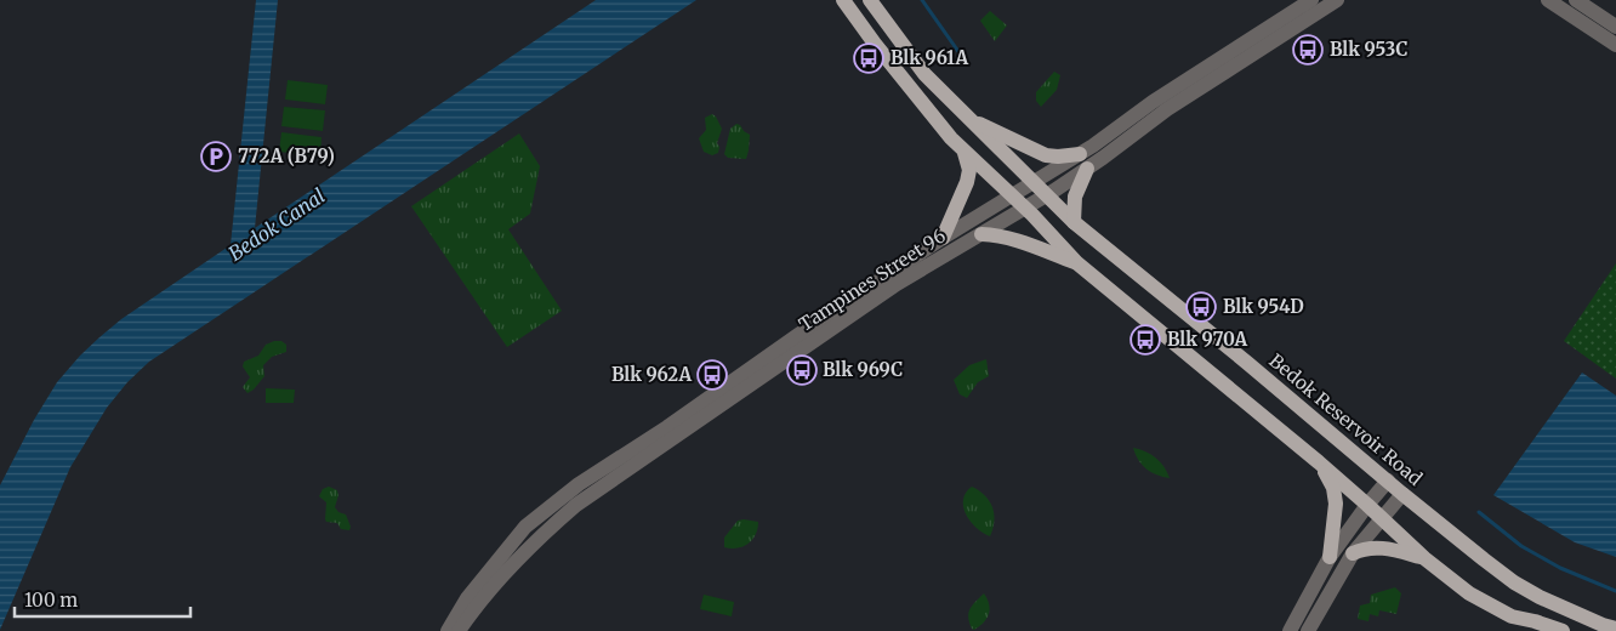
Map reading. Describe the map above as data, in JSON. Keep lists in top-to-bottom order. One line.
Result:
{"streets":{"main road":["Bedok Reservoir Road"],"street":["Tampines Street 96"]},"crossings":[["Tampines Street 96","Bedok Reservoir Road"]],"water":["Bedok Canal"],"places":{"bus stop":["Blk 953C","Blk 961A","Blk 954D","Blk 970A","Blk 969C","Blk 962A"],"parking":["772A (B79)"]},"scale_bar":"100 m"}
